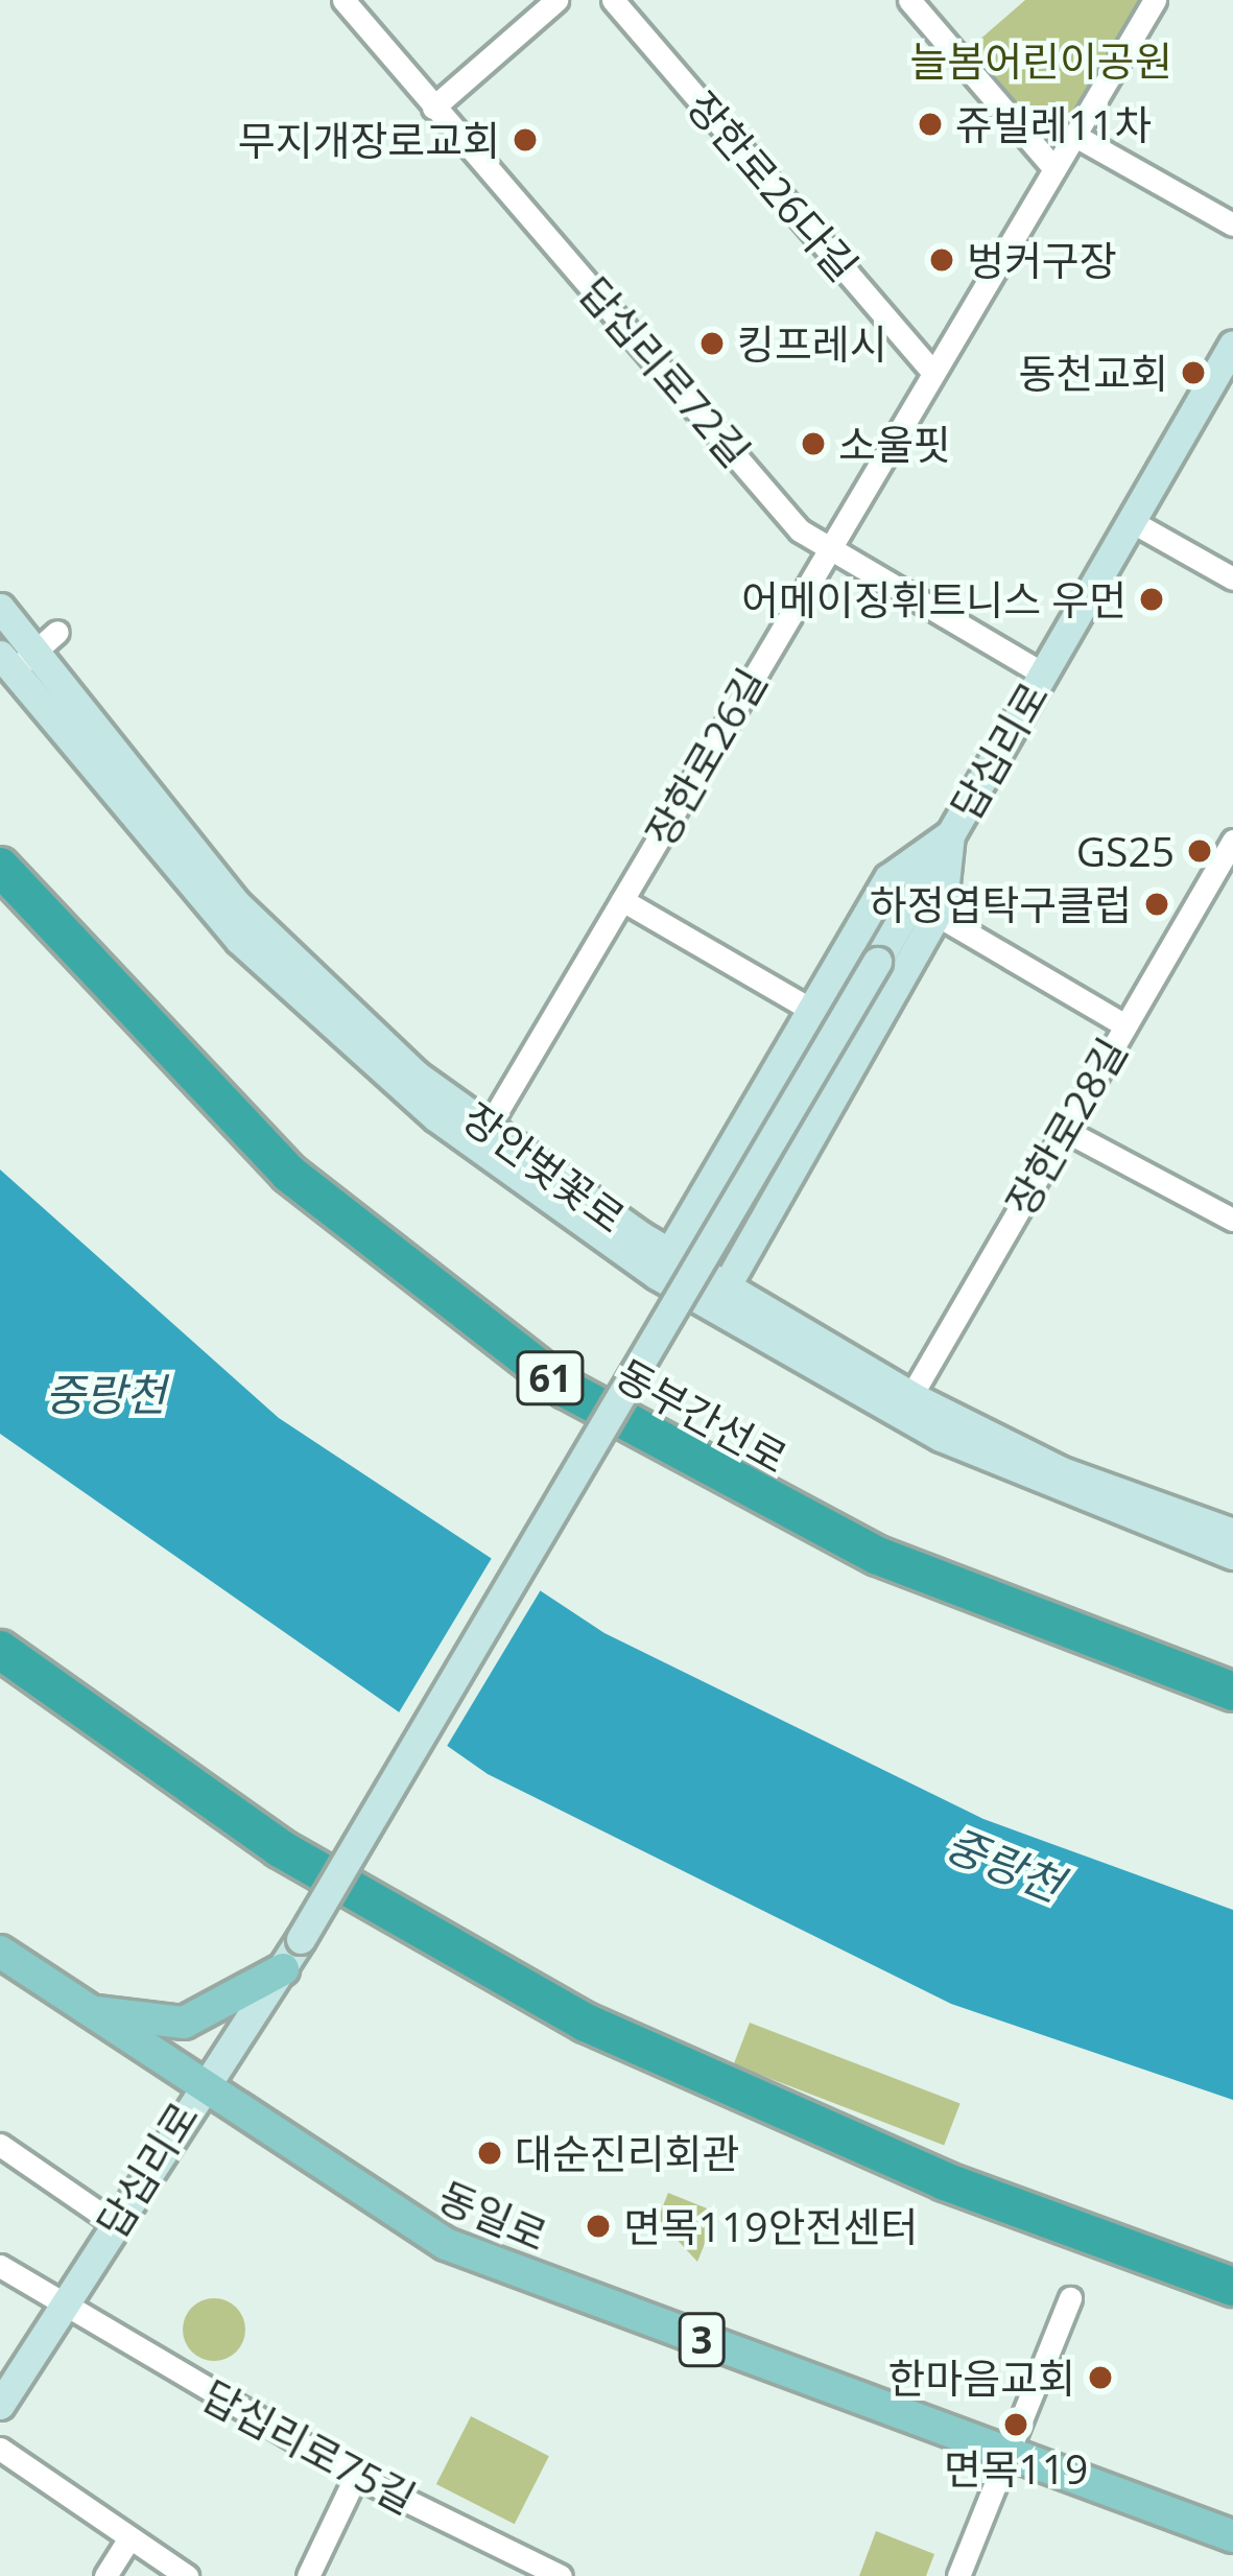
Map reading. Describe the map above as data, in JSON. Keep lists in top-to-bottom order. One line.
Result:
{"streets":{"highway":["61","동부간선로"],"main road":["동일로","3"],"street":["장한로26다길","답십리로72길","답십리로","장한로26길","장한로28길","장안벚꽃로","답십리로75길"]},"crossings":[["장한로26다길","장한로26길"],["답십리로72길","답십리로"],["답십리로72길","장한로26길"],["답십리로","동일로"],["답십리로","답십리로75길"],["장한로26길","장안벚꽃로"],["장한로28길","장안벚꽃로"]],"water":["중랑천"],"parks":["늘봄어린이공원"],"places":["쥬빌레11차","무지개장로교회","벙커구장","킹프레시","동천교회","소울핏","어메이징휘트니스 우먼","GS25","하정엽탁구클럽","대순진리회관","면목119안전센터","한마음교회","면목119"]}
